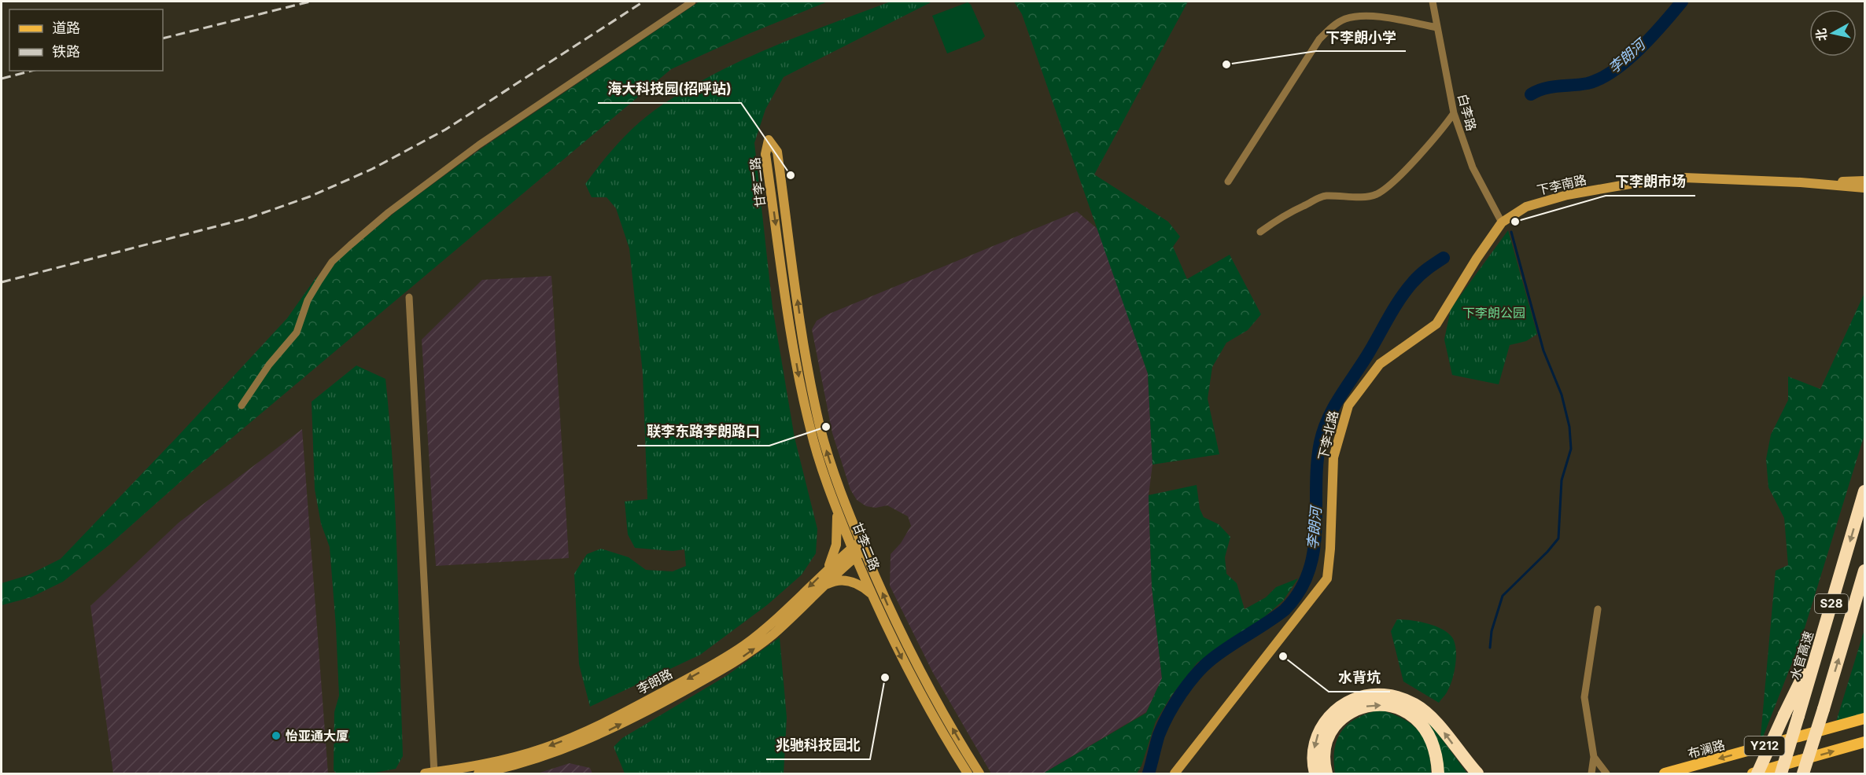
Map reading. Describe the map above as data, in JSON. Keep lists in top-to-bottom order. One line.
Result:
{"streets":{"highway":["S28","水官高速"],"main road":["甘李二路","下李南路","下李北路","李朗路","Y212","布澜路"],"street":["白李路"]},"crossings":[["白李路","下李南路"],["白李路","下李北路"],["甘李二路","李朗路"],["下李南路","下李北路"]],"water":["李朗河"],"parks":["下李朗公园"],"places":["下李朗小学","海大科技园(招呼站)","下李朗市场","联李东路李朗路口","水背坑","兆驰科技园北","怡亚通大厦"],"legend":["道路","铁路"],"north":"left"}
